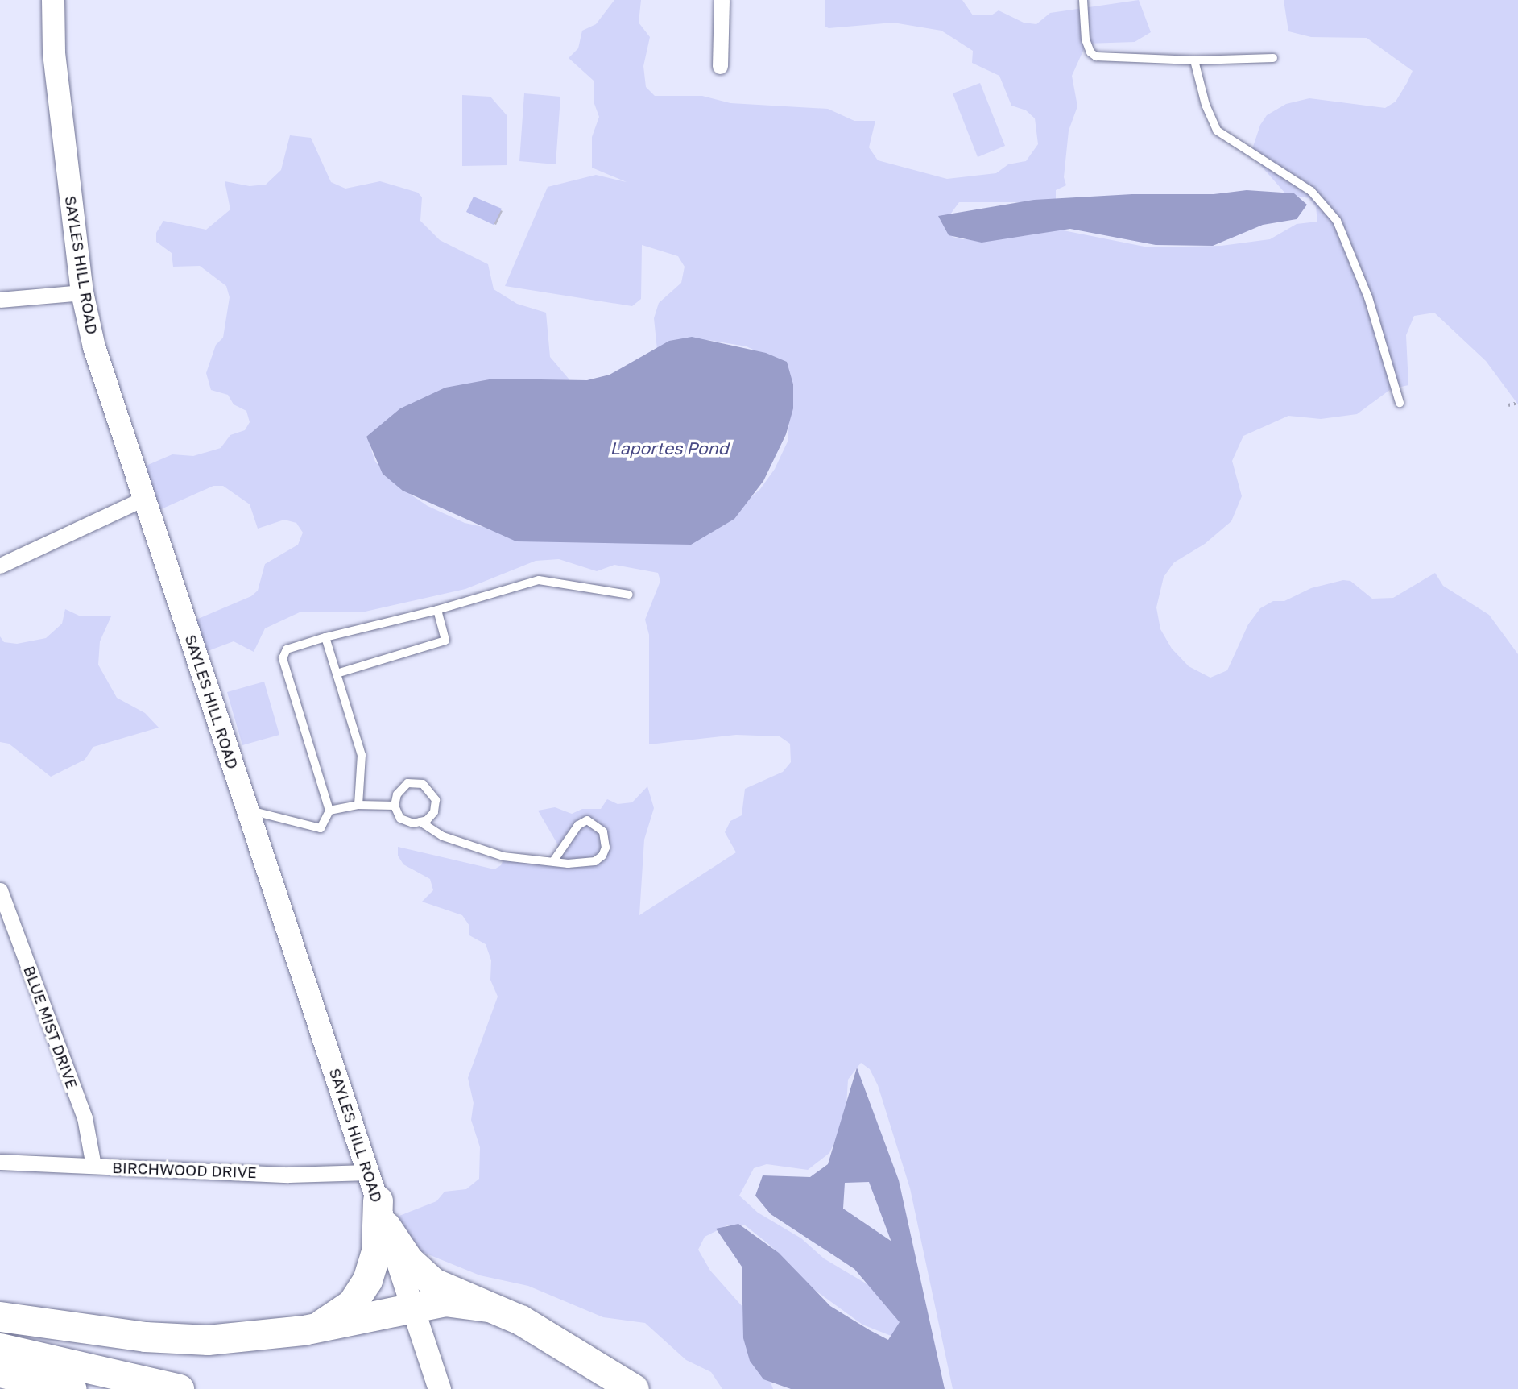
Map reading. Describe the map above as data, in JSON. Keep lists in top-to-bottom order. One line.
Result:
{"streets":{"main road":["SAYLES HILL ROAD"],"street":["BLUE MIST DRIVE","BIRCHWOOD DRIVE"]},"crossings":[["SAYLES HILL ROAD","BIRCHWOOD DRIVE"],["BLUE MIST DRIVE","BIRCHWOOD DRIVE"]],"water":["Laportes Pond"]}
